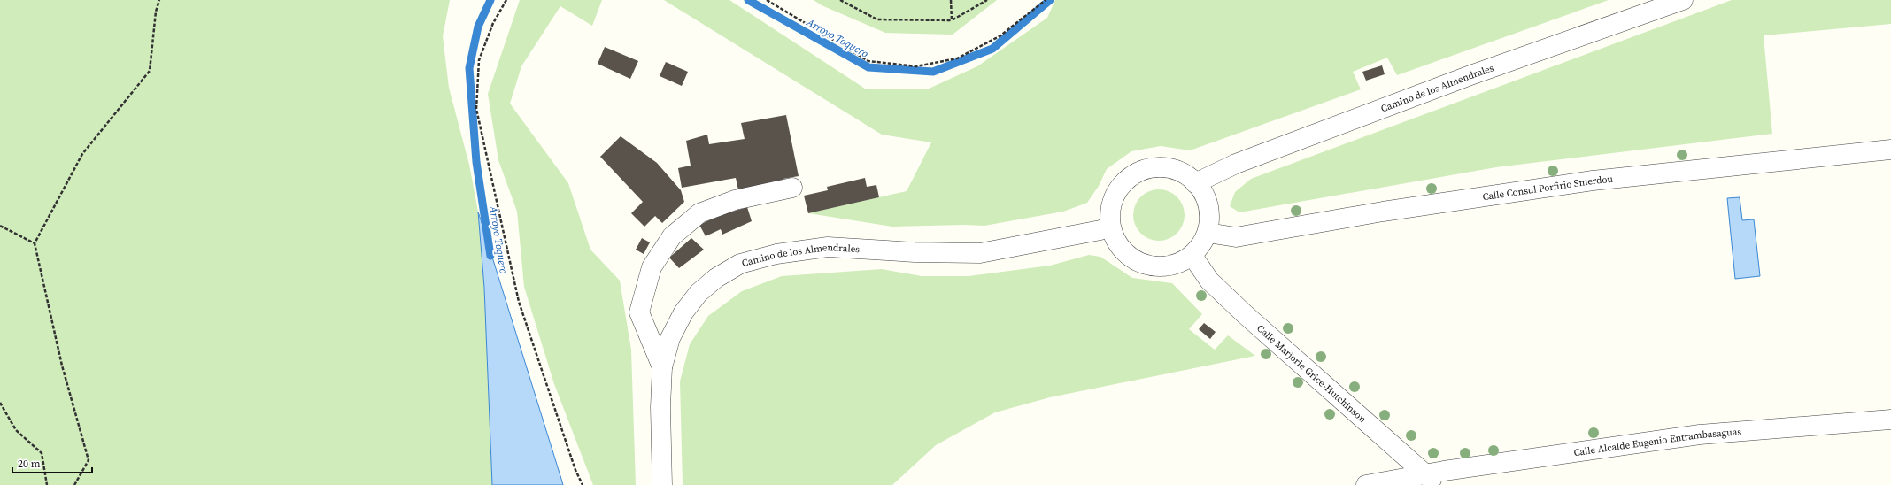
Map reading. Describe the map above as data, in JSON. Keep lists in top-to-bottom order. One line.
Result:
{"streets":{"street":["Camino de los Almendrales","Calle Consul Porfirio Smerdou","Calle Marjorie Grice-Hutchinson","Calle Alcalde Eugenio Entrambasaguas"]},"crossings":[["Camino de los Almendrales","Calle Consul Porfirio Smerdou"],["Camino de los Almendrales","Calle Marjorie Grice-Hutchinson"],["Calle Consul Porfirio Smerdou","Calle Marjorie Grice-Hutchinson"],["Calle Marjorie Grice-Hutchinson","Calle Alcalde Eugenio Entrambasaguas"]],"water":["Arroyo Toquero"],"scale_bar":"20 m"}
